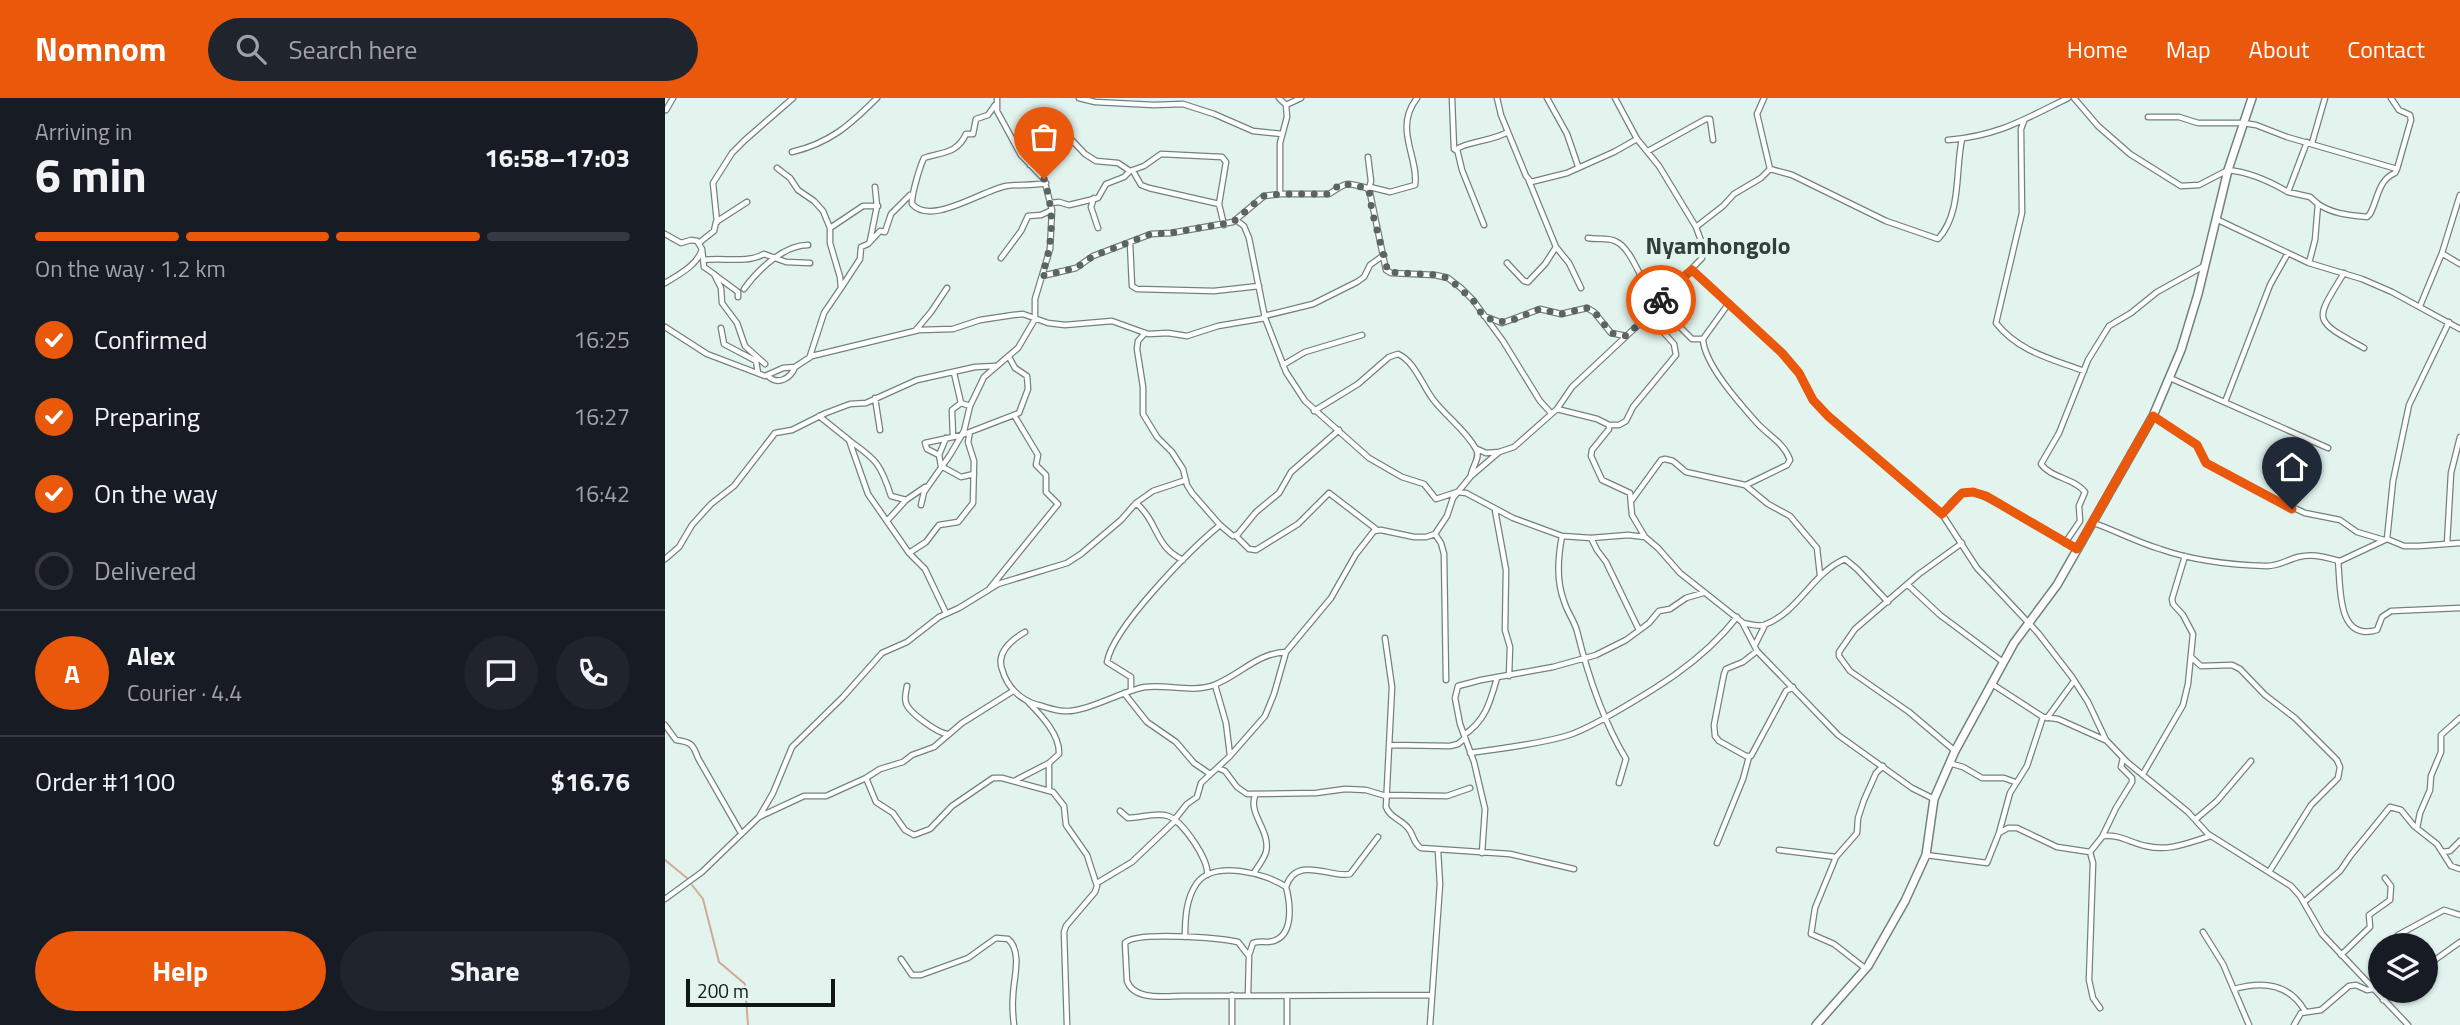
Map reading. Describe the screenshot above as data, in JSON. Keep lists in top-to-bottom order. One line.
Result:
{"districts":["Nyamhongolo"],"scale_bar":"200 m","page":{"header":"Nomnom","search":"Search here","nav":["Home","Map","About","Contact"],"heading":["6 min","Arriving in","16:58–17:03"],"panel":["Alex","Courier · 4.4","Order #1100","$16.76"],"bar":"On the way · 1.2 km","list":[["Confirmed","16:25"],["Preparing","16:27"],["On the way","16:42"],"Delivered"],"round":"A","buttons":["Help","Share"],"scale":"200 m"}}
